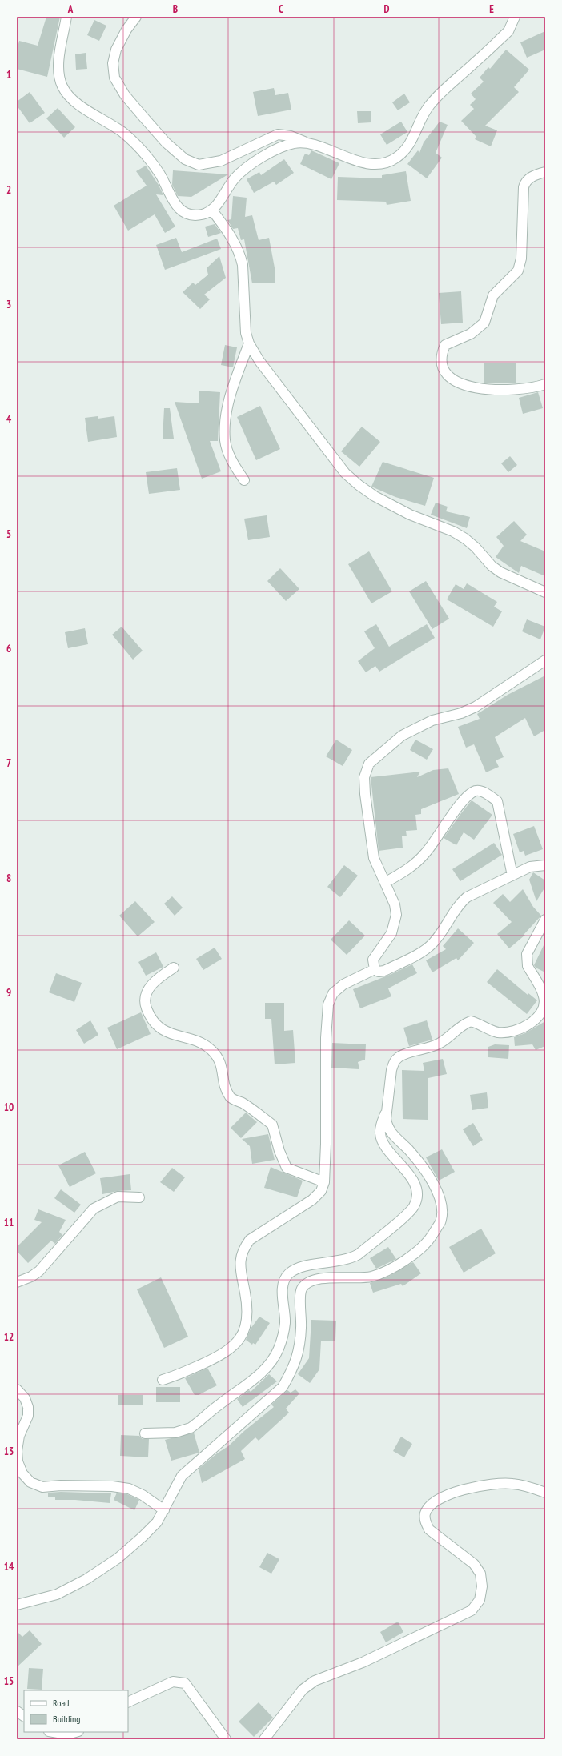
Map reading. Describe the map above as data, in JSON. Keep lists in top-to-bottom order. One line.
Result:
{"legend":["Road","Building"],"grid":{"columns":["A","B","C","D","E"],"rows":["1","2","3","4","5","6","7","8","9","10","11","12","13","14","15"]}}
